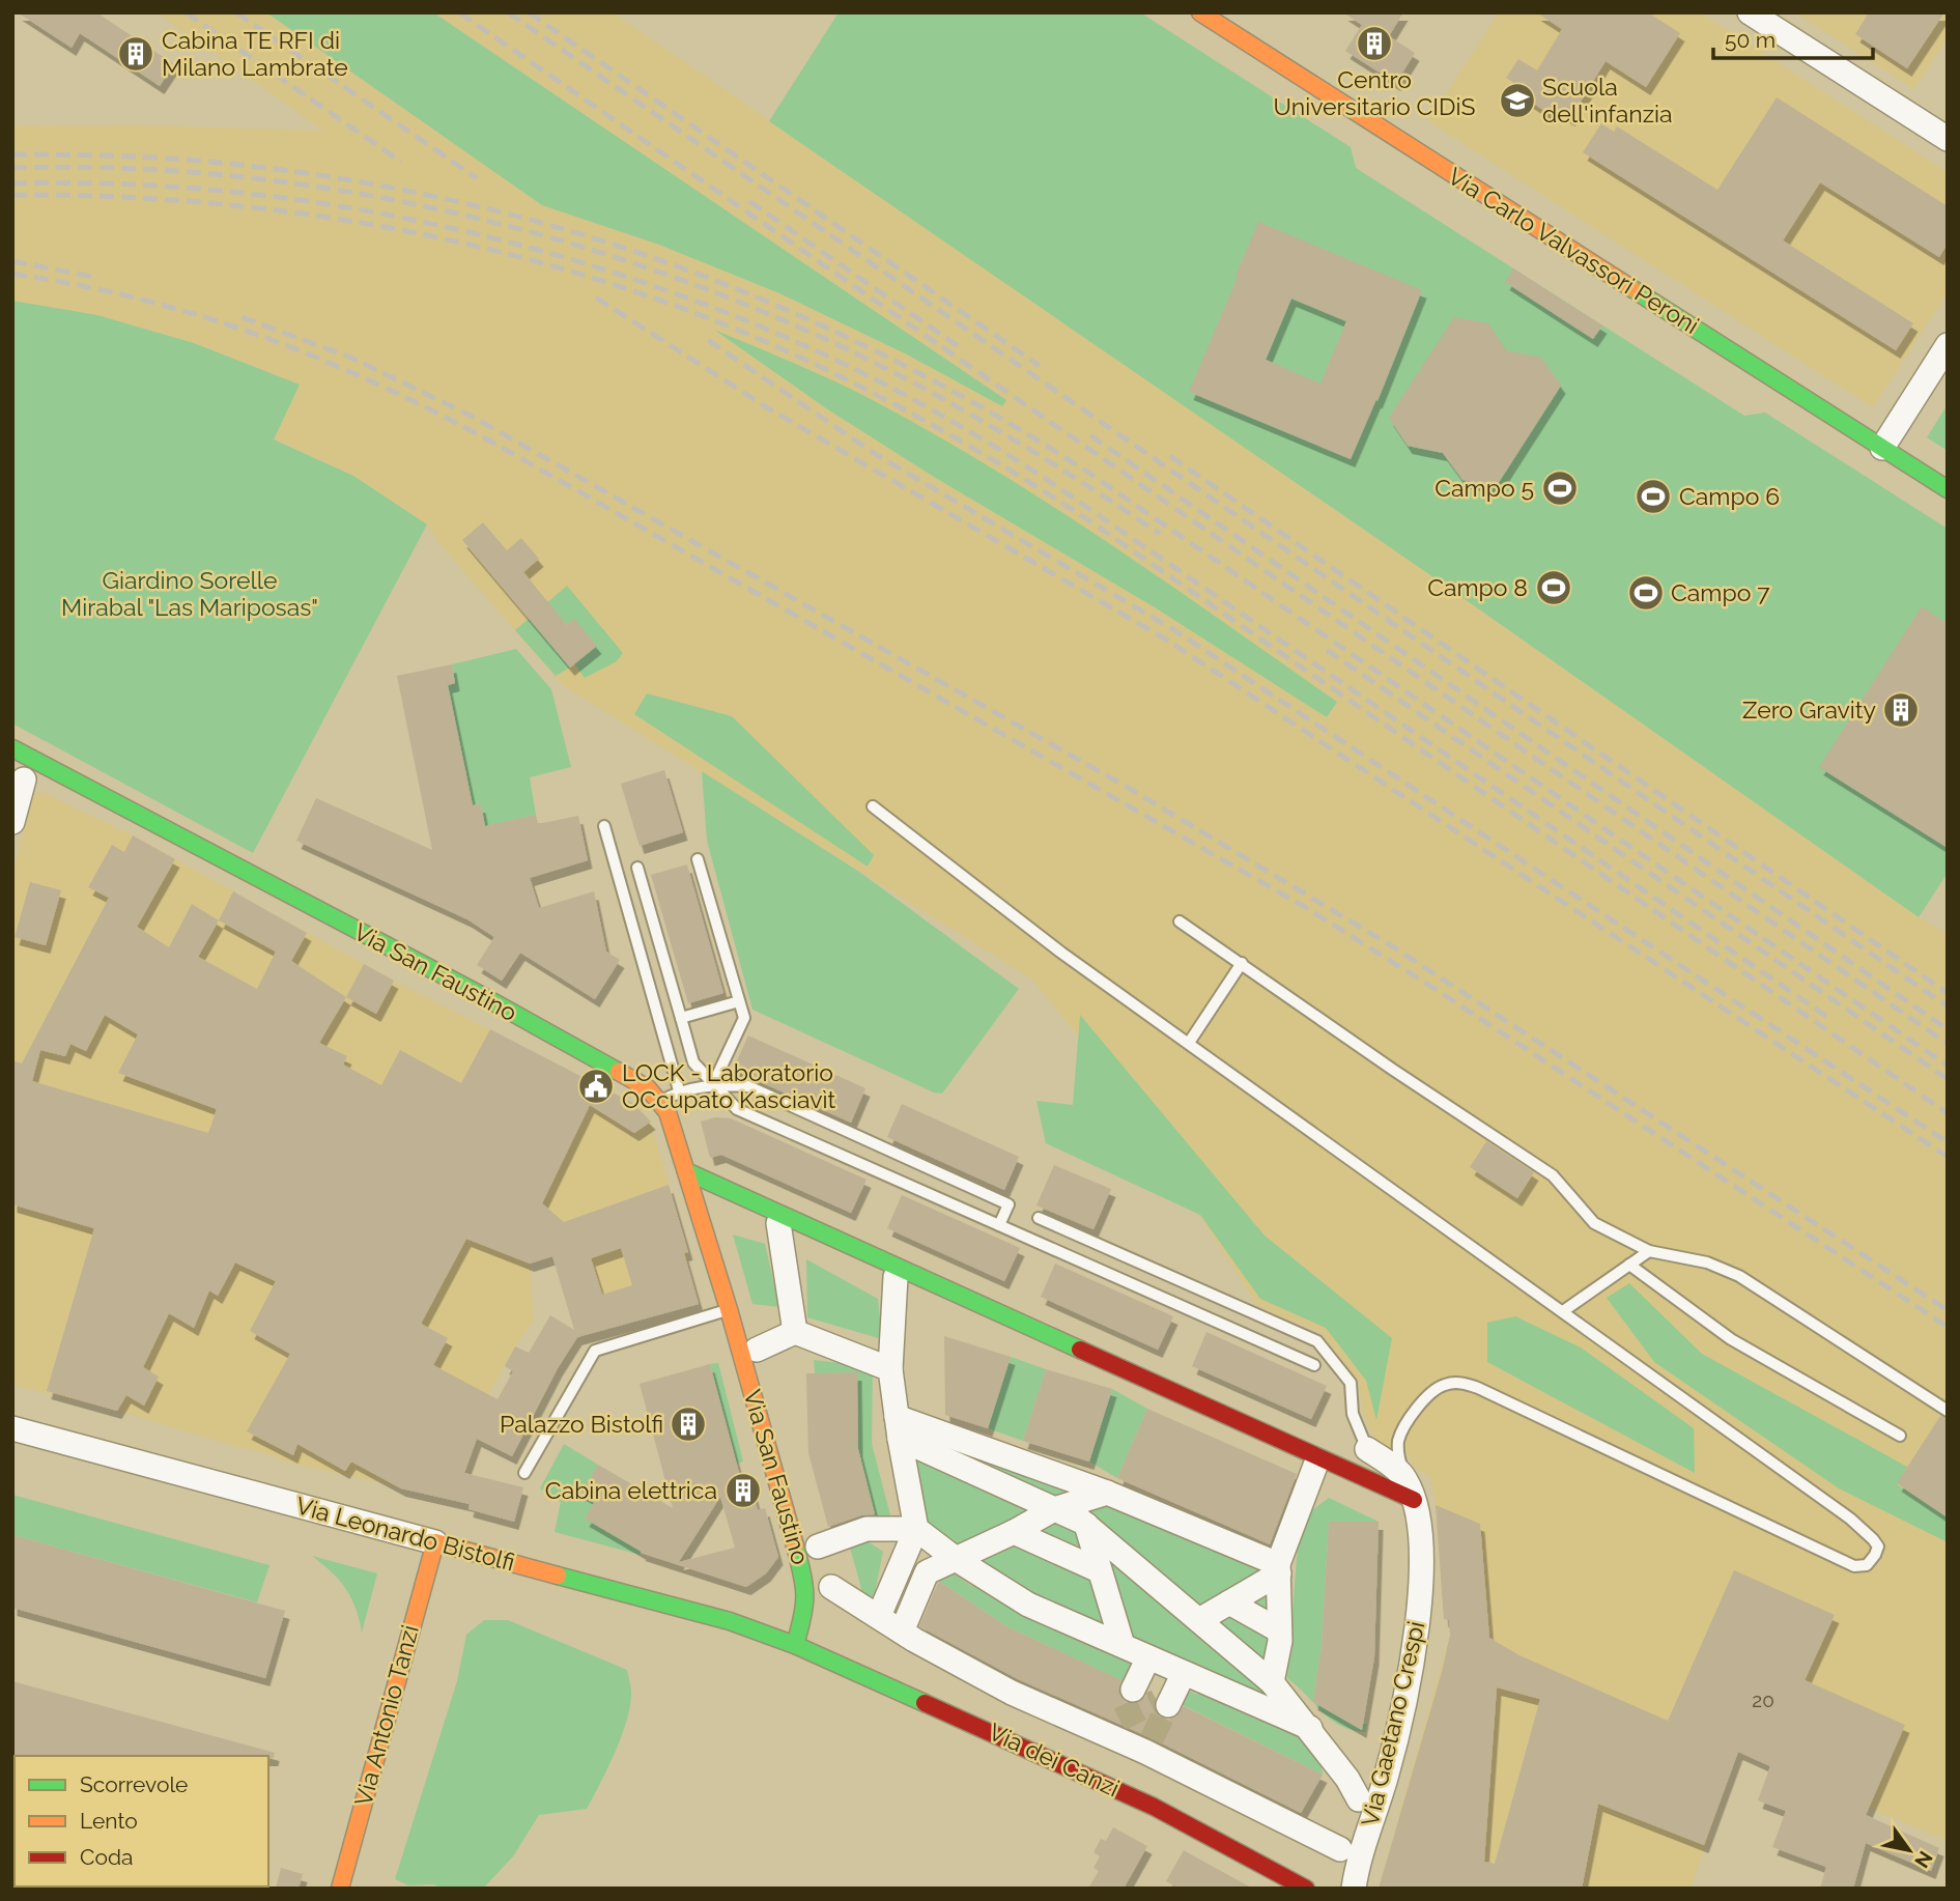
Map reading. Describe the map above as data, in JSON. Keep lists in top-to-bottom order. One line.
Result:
{"streets":{"street":["Via Carlo Valvassori Peroni","Via San Faustino","Via Leonardo Bistolfi","Via Antonio Tanzi","Via Gaetano Crespi","Via dei Canzi"]},"crossings":[["Via San Faustino","Via Leonardo Bistolfi"],["Via San Faustino","Via dei Canzi"],["Via Leonardo Bistolfi","Via Antonio Tanzi"],["Via Leonardo Bistolfi","Via dei Canzi"]],"parks":["Giardino Sorelle Mirabal \"Las Mariposas\""],"places":{"building":["Centro Universitario CIDiS","Cabina TE RFI di Milano Lambrate","Zero Gravity","Palazzo Bistolfi","Cabina elettrica"],"school or university":["Scuola dell'infanzia"],"sports":["Campo 5","Campo 6","Campo 8","Campo 7"],"public building":["LOCK - Laboratorio OCcupato Kasciavìt"]},"house_numbers":["20"],"legend":["Scorrevole","Lento","Coda"],"scale_bar":"50 m","north":"bottom right"}
